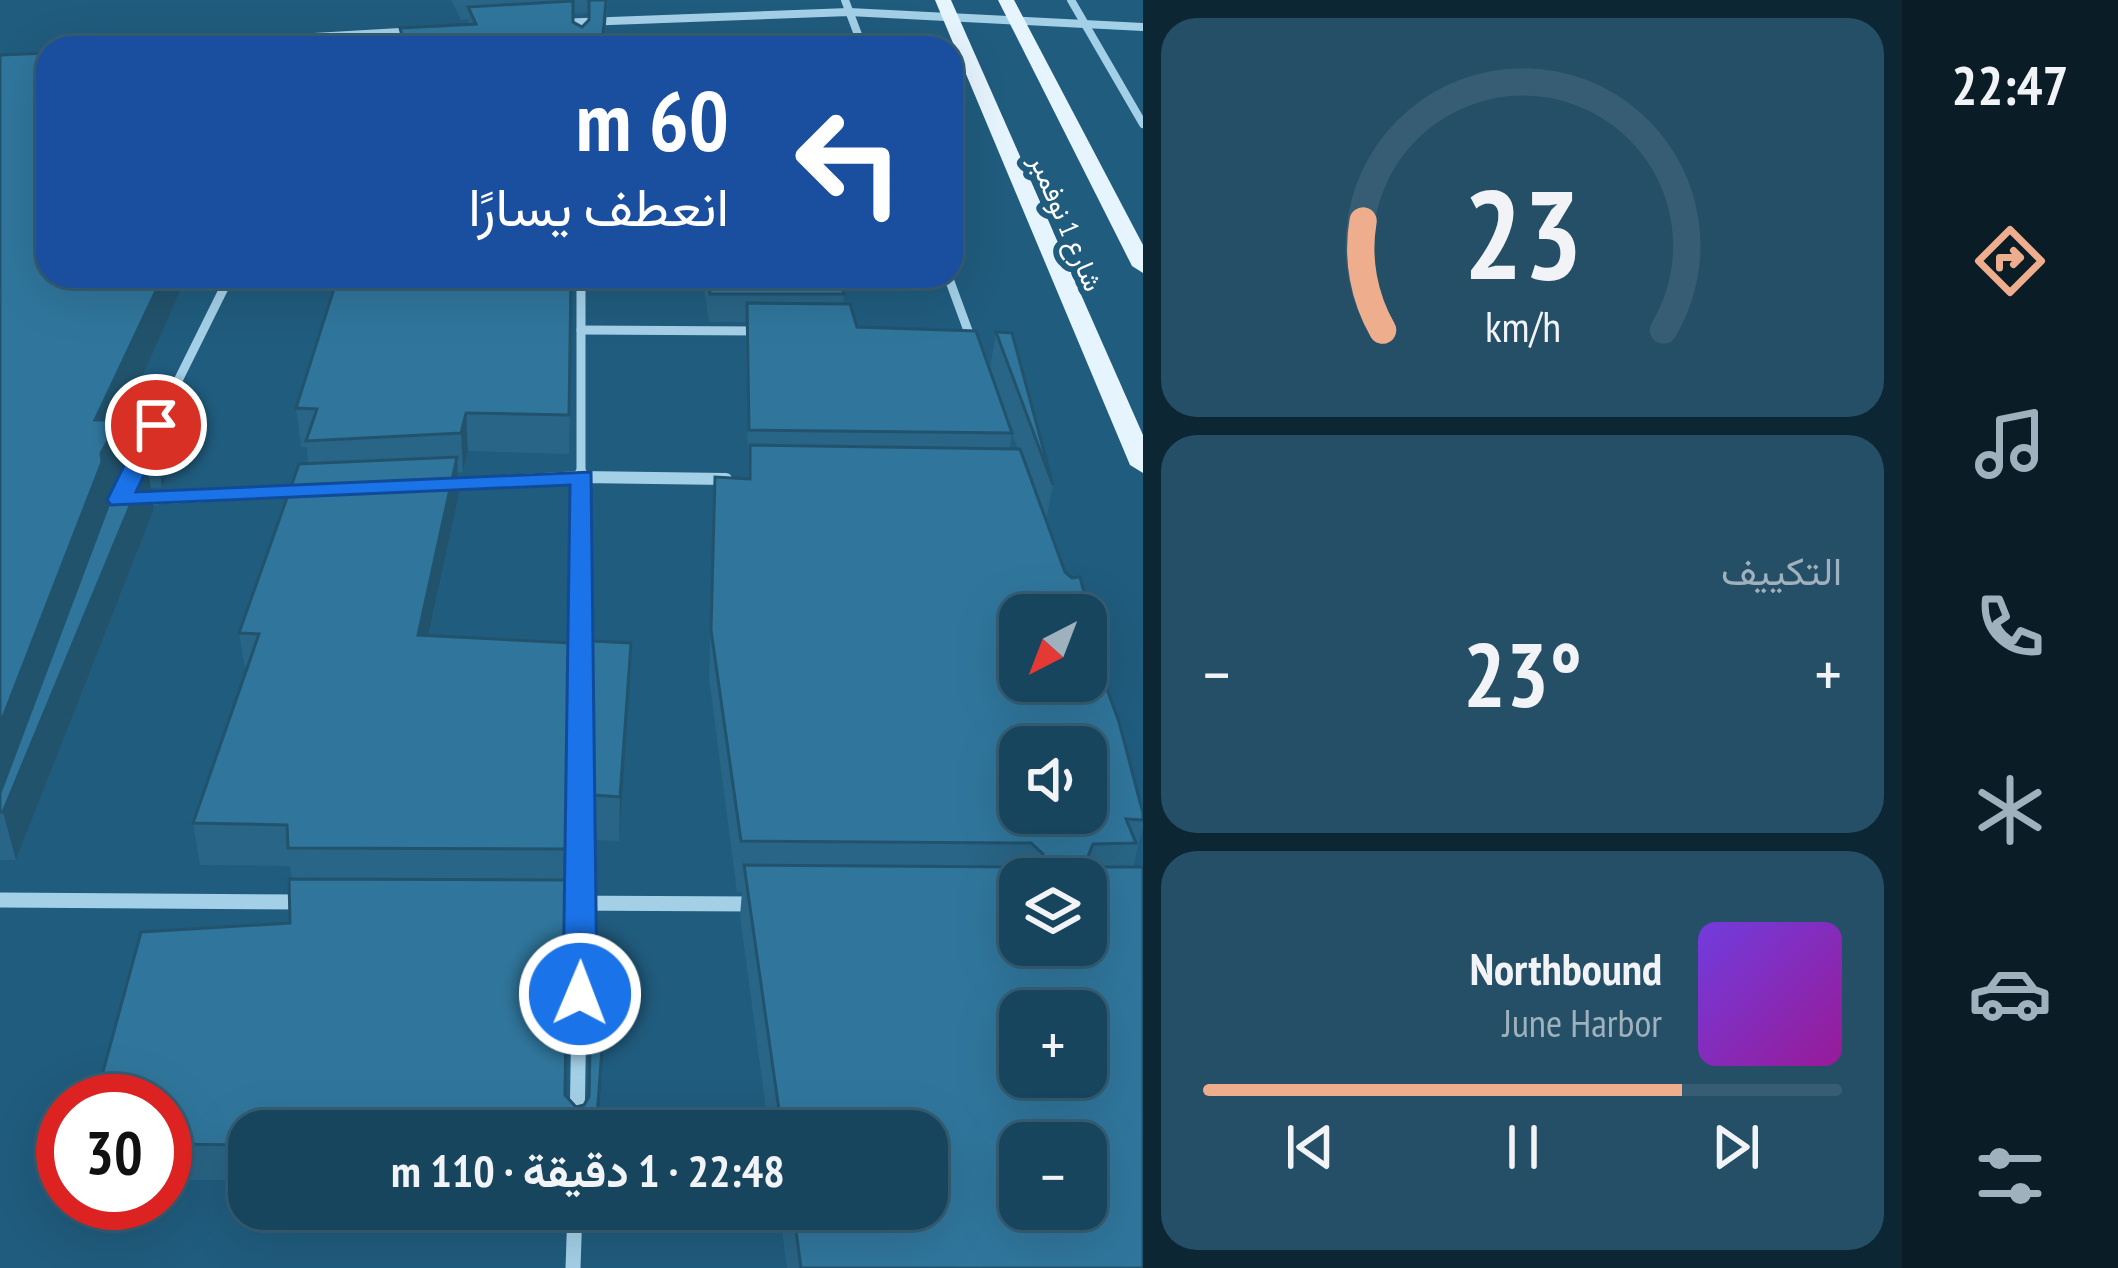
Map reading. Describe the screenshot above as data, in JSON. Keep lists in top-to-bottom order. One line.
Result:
{"streets":{"main road":["شارع 1 نوفمبر"]},"north":"bottom left","page":{"tabs":"22:47","turn":["60 m","انعطف يسارًا"],"tile":"التكييف","map_buttons":["+","−"],"heat":["−","23°","+"],"song":["Northbound","June Harbor"],"limit":"30","trip":"22:48 · 1 دقيقة · 110 m","gauge":["23","km/h"]}}
